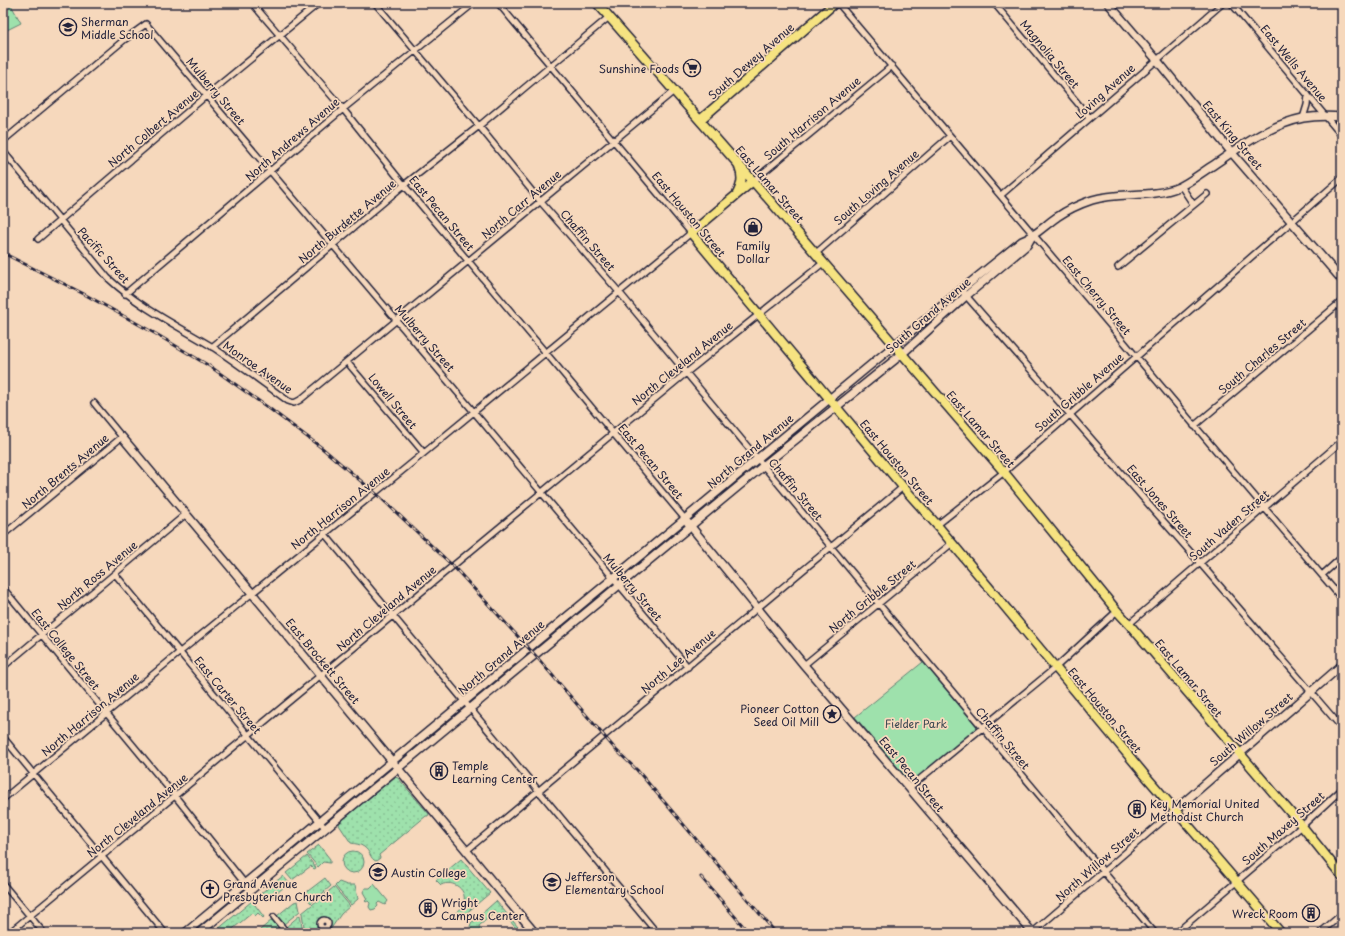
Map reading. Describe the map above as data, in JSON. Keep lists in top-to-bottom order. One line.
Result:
{"streets":{"main road":["South Dewey Avenue","South Harrison Avenue","East Lamar Street","East Houston Street"],"street":["Magnolia Street","East Wells Avenue","Mulberry Street","Loving Avenue","North Colbert Avenue","East King Street","North Andrews Avenue","South Loving Avenue","North Carr Avenue","East Pecan Street","North Burdette Avenue","Chaffin Street","Pacific Street","East Cherry Street","South Grand Avenue","South Charles Street","North Cleveland Avenue","Monroe Avenue","South Gribble Avenue","Lowell Street","North Grand Avenue","North Brents Avenue","East Jones Street","North Harrison Avenue","South Vaden Street","North Ross Avenue","North Gribble Street","East College Street","East Brockett Street","North Lee Avenue","East Carter Street","South Willow Street","South Maxey Street","North Willow Street"]},"crossings":[["Magnolia Street","Loving Avenue"],["South Dewey Avenue","East Lamar Street"],["East Wells Avenue","South Grand Avenue"],["Mulberry Street","North Colbert Avenue"],["Mulberry Street","North Andrews Avenue"],["Mulberry Street","North Carr Avenue"],["Mulberry Street","North Burdette Avenue"],["Mulberry Street","North Cleveland Avenue"],["Mulberry Street","North Grand Avenue"],["Mulberry Street","North Harrison Avenue"],["Mulberry Street","North Lee Avenue"],["Loving Avenue","East King Street"],["Loving Avenue","East Cherry Street"],["South Harrison Avenue","East Lamar Street"],["South Harrison Avenue","East Houston Street"],["South Harrison Avenue","East Cherry Street"],["South Harrison Avenue","North Harrison Avenue"],["North Colbert Avenue","East Pecan Street"],["North Colbert Avenue","Pacific Street"],["East King Street","South Grand Avenue"],["East King Street","South Gribble Avenue"],["North Andrews Avenue","East Pecan Street"],["North Andrews Avenue","Chaffin Street"],["North Andrews Avenue","Pacific Street"],["East Lamar Street","South Loving Avenue"],["East Lamar Street","North Carr Avenue"],["East Lamar Street","North Burdette Avenue"],["East Lamar Street","South Grand Avenue"],["East Lamar Street","North Cleveland Avenue"],["East Lamar Street","South Gribble Avenue"],["East Lamar Street","South Vaden Street"],["East Lamar Street","South Willow Street"],["East Lamar Street","South Maxey Street"],["South Loving Avenue","East Cherry Street"],["North Carr Avenue","East Pecan Street"],["North Carr Avenue","East Houston Street"],["North Carr Avenue","Chaffin Street"],["North Carr Avenue","Monroe Avenue"],["North Carr Avenue","Lowell Street"],["East Pecan Street","North Burdette Avenue"],["East Pecan Street","North Cleveland Avenue"],["East Pecan Street","North Grand Avenue"],["East Pecan Street","North Harrison Avenue"],["East Pecan Street","North Gribble Street"],["East Pecan Street","North Lee Avenue"],["East Pecan Street","North Willow Street"],["East Houston Street","North Burdette Avenue"],["East Houston Street","South Grand Avenue"],["East Houston Street","North Cleveland Avenue"],["East Houston Street","South Gribble Avenue"],["East Houston Street","North Grand Avenue"],["East Houston Street","North Harrison Avenue"],["East Houston Street","North Gribble Street"],["East Houston Street","North Lee Avenue"],["East Houston Street","South Willow Street"],["East Houston Street","South Maxey Street"],["East Houston Street","North Willow Street"],["North Burdette Avenue","Chaffin Street"],["North Burdette Avenue","Pacific Street"],["North Burdette Avenue","Monroe Avenue"],["Chaffin Street","North Cleveland Avenue"],["Chaffin Street","North Grand Avenue"],["Chaffin Street","North Harrison Avenue"],["Chaffin Street","North Gribble Street"],["Chaffin Street","North Lee Avenue"],["Chaffin Street","North Willow Street"],["Pacific Street","Monroe Avenue"],["East Cherry Street","South Grand Avenue"],["East Cherry Street","South Charles Street"],["East Cherry Street","South Gribble Avenue"],["East Cherry Street","South Vaden Street"],["South Grand Avenue","North Grand Avenue"],["South Grand Avenue","East Jones Street"],["North Cleveland Avenue","East College Street"],["North Cleveland Avenue","East Brockett Street"],["North Cleveland Avenue","East Carter Street"],["South Gribble Avenue","East Jones Street"],["Lowell Street","North Harrison Avenue"],["North Grand Avenue","East College Street"],["North Grand Avenue","East Brockett Street"],["North Grand Avenue","East Carter Street"],["North Brents Avenue","East Brockett Street"],["East Jones Street","South Vaden Street"],["East Jones Street","South Willow Street"],["North Harrison Avenue","East College Street"],["North Harrison Avenue","East Brockett Street"],["North Harrison Avenue","East Carter Street"],["North Ross Avenue","East College Street"],["North Ross Avenue","East Brockett Street"],["North Ross Avenue","East Carter Street"],["East Brockett Street","North Lee Avenue"],["South Willow Street","North Willow Street"]],"parks":["Fielder Park"],"places":{"school or university":["Sherman Middle School","Austin College","Jefferson Elementary School"],"supermarket":["Sunshine Foods"],"shop":["Family Dollar"],"place":["Pioneer Cotton Seed Oil Mill"],"building":["Temple Learning Center","Key Memorial United Methodist Church","Wright Campus Center","Wreck Room"],"church":["Grand Avenue Presbyterian Church"]}}
